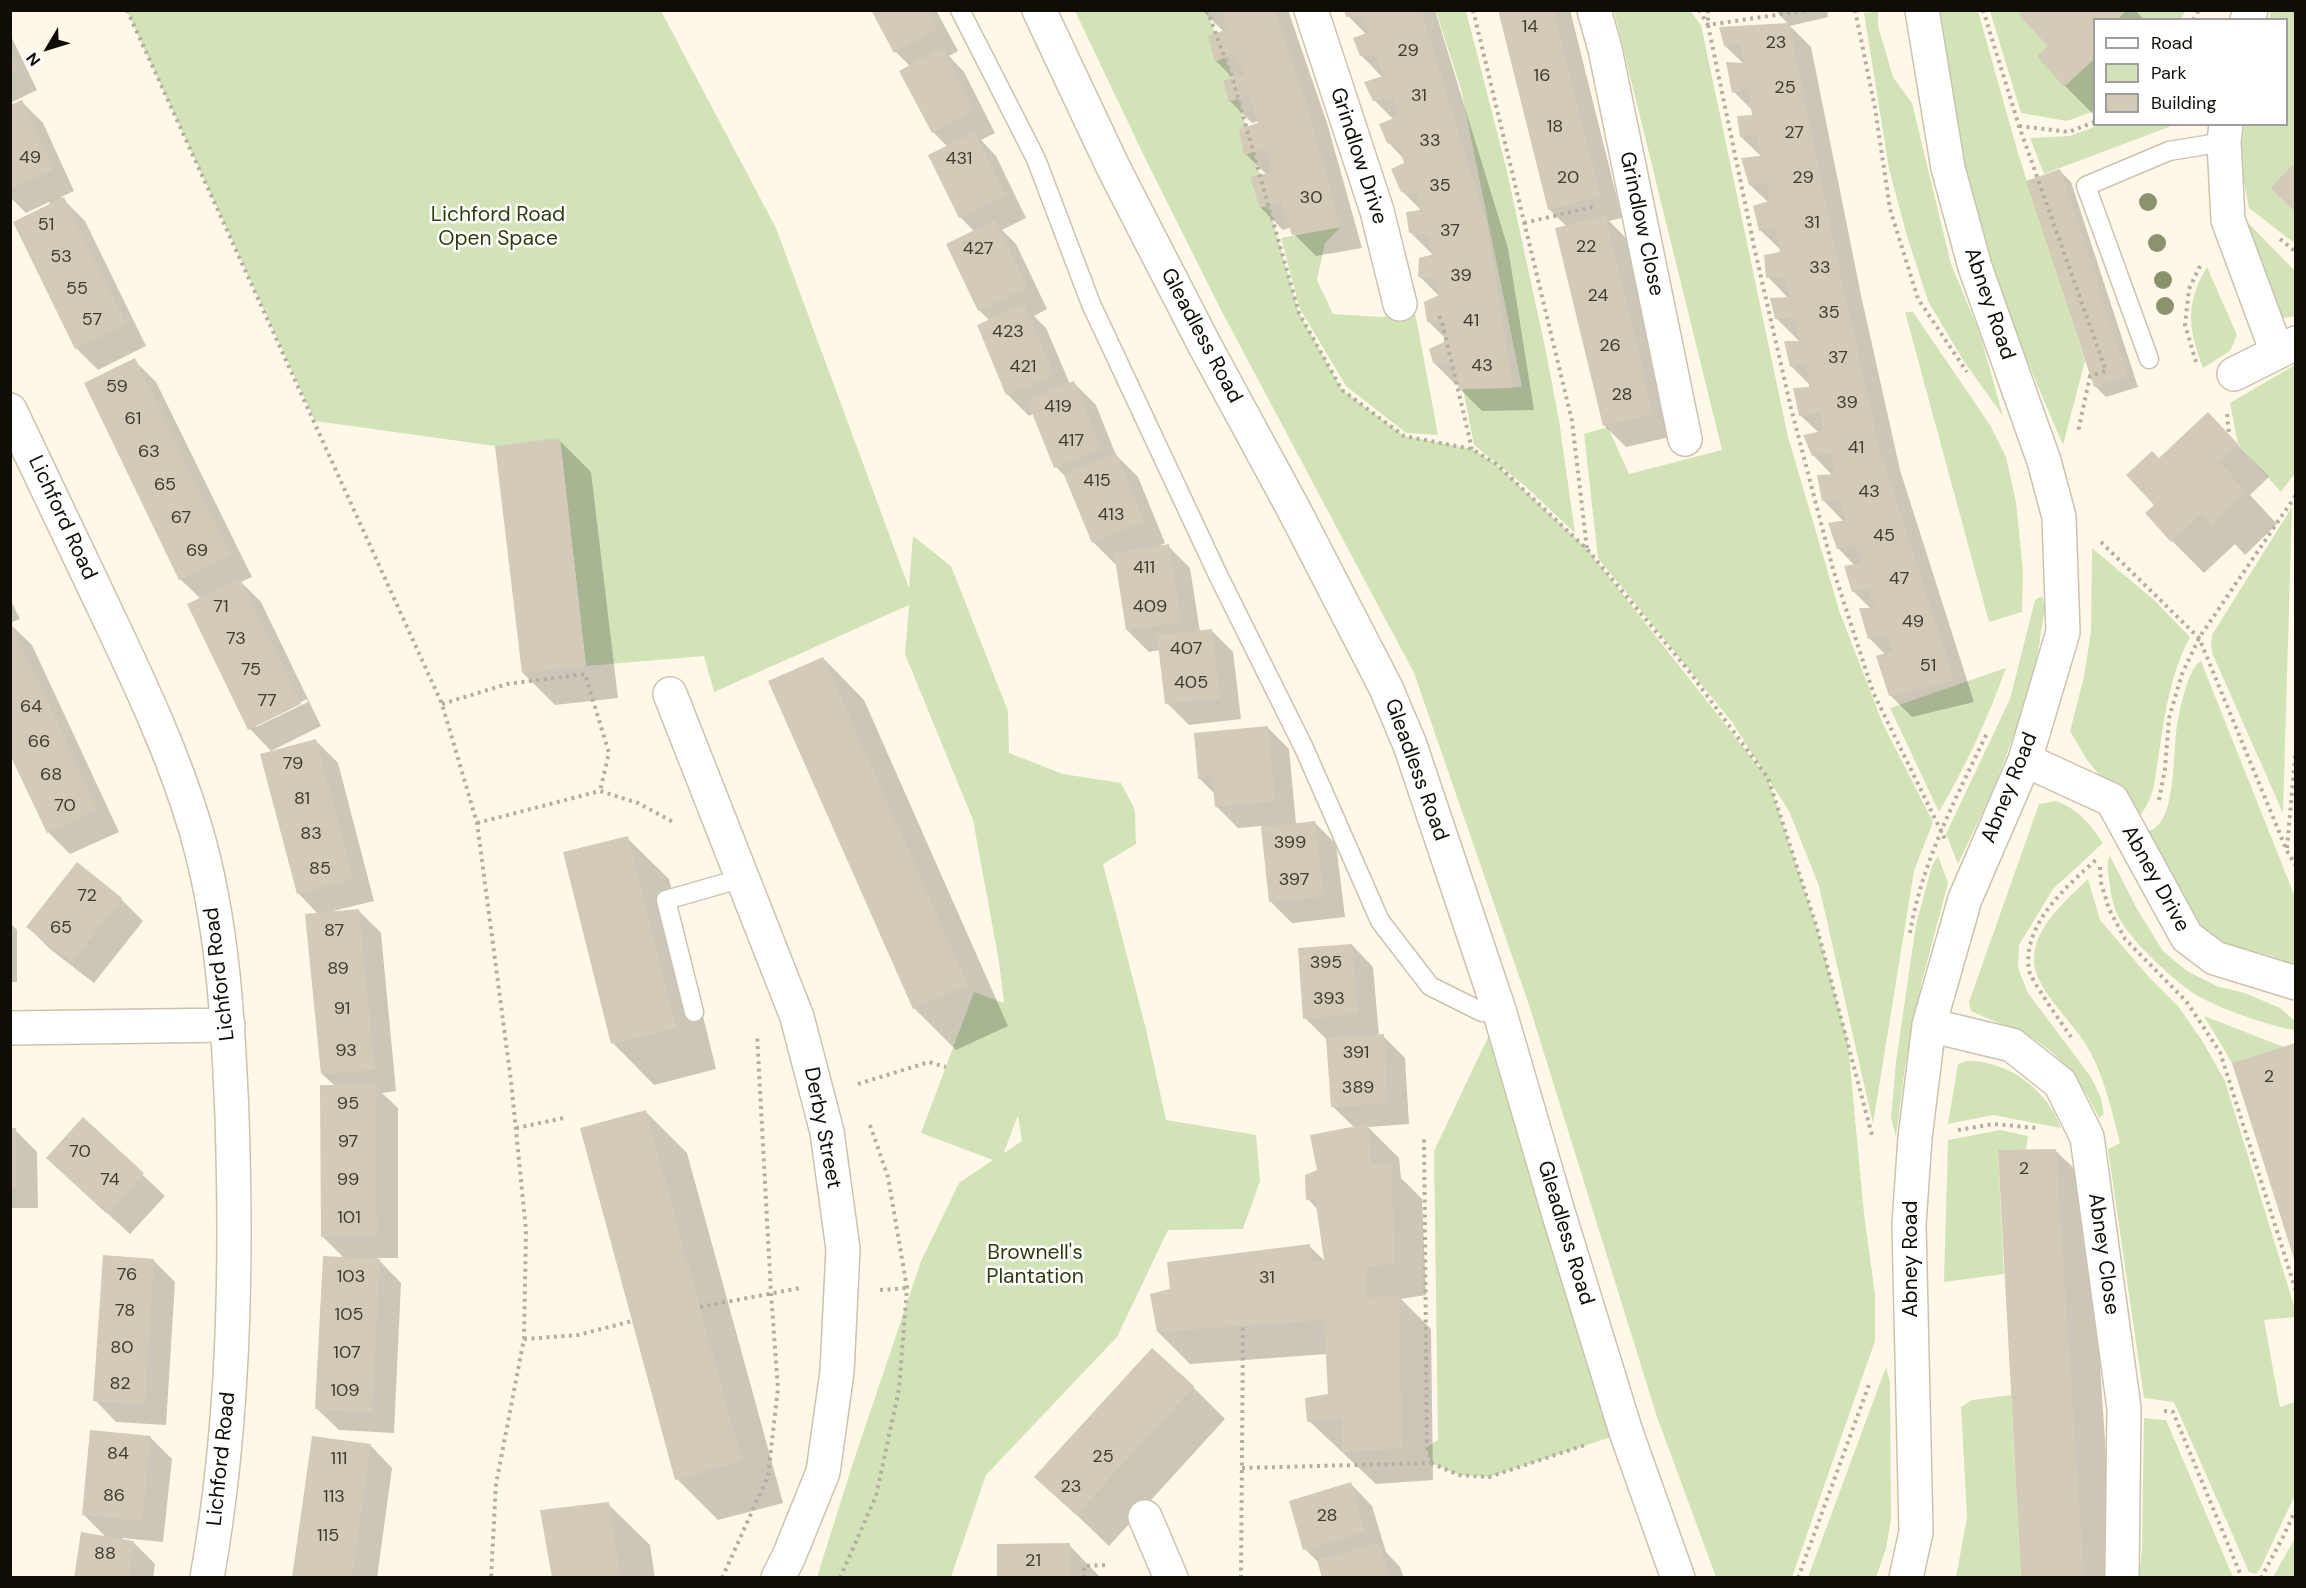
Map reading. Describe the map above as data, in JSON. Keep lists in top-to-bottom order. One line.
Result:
{"streets":{"street":["Grindlow Drive","Grindlow Close","Abney Road","Gleadless Road","Lichford Road","Abney Drive","Derby Street","Abney Close"]},"crossings":[["Abney Road","Abney Drive"],["Abney Road","Abney Close"]],"parks":["Lichford Road Open Space","Brownell's Plantation"],"house_numbers":["14","23","29","16","25","31","18","27","33","49","431","20","29","35","30","31","51","37","22","427","53","33","39","55","24","35","57","41","423","26","37","43","421","59","28","39","419","61","417","41","63","415","65","43","413","67","45","69","411","47","71","409","49","73","407","51","75","405","77","64","66","79","68","81","70","83","399","85","397","72","65","87","395","89","393","91","93","391","2","389","95","97","70","2","74","99","101","76","103","31","78","105","80","107","82","109","84","25","111","23","86","113","28","115","88","21"],"legend":["Road","Park","Building"],"north":"bottom left"}
